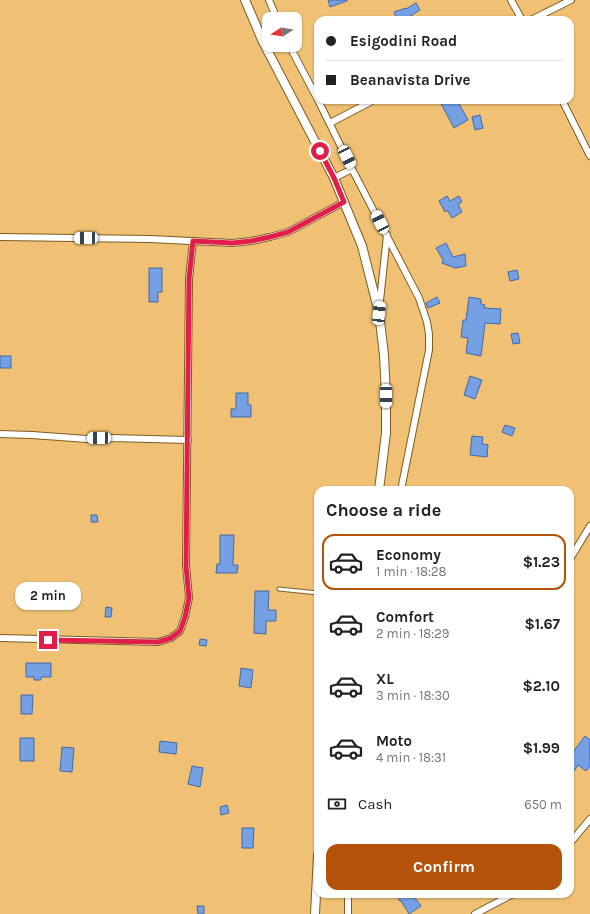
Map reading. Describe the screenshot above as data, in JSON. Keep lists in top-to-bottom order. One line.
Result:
{"north":"left","page":{"banner":["Esigodini Road","Beanavista Drive"],"heading":"Choose a ride","list":[{"name":"Economy","note":"1 min · 18:28","value":"$1.23"},{"name":"Comfort","note":"2 min · 18:29","value":"$1.67"},{"name":"XL","note":"3 min · 18:30","value":"$2.10"},{"name":"Moto","note":"4 min · 18:31","value":"$1.99"}],"bubble":"2 min","pay":["Cash","650 m"],"buttons":"Confirm"}}
